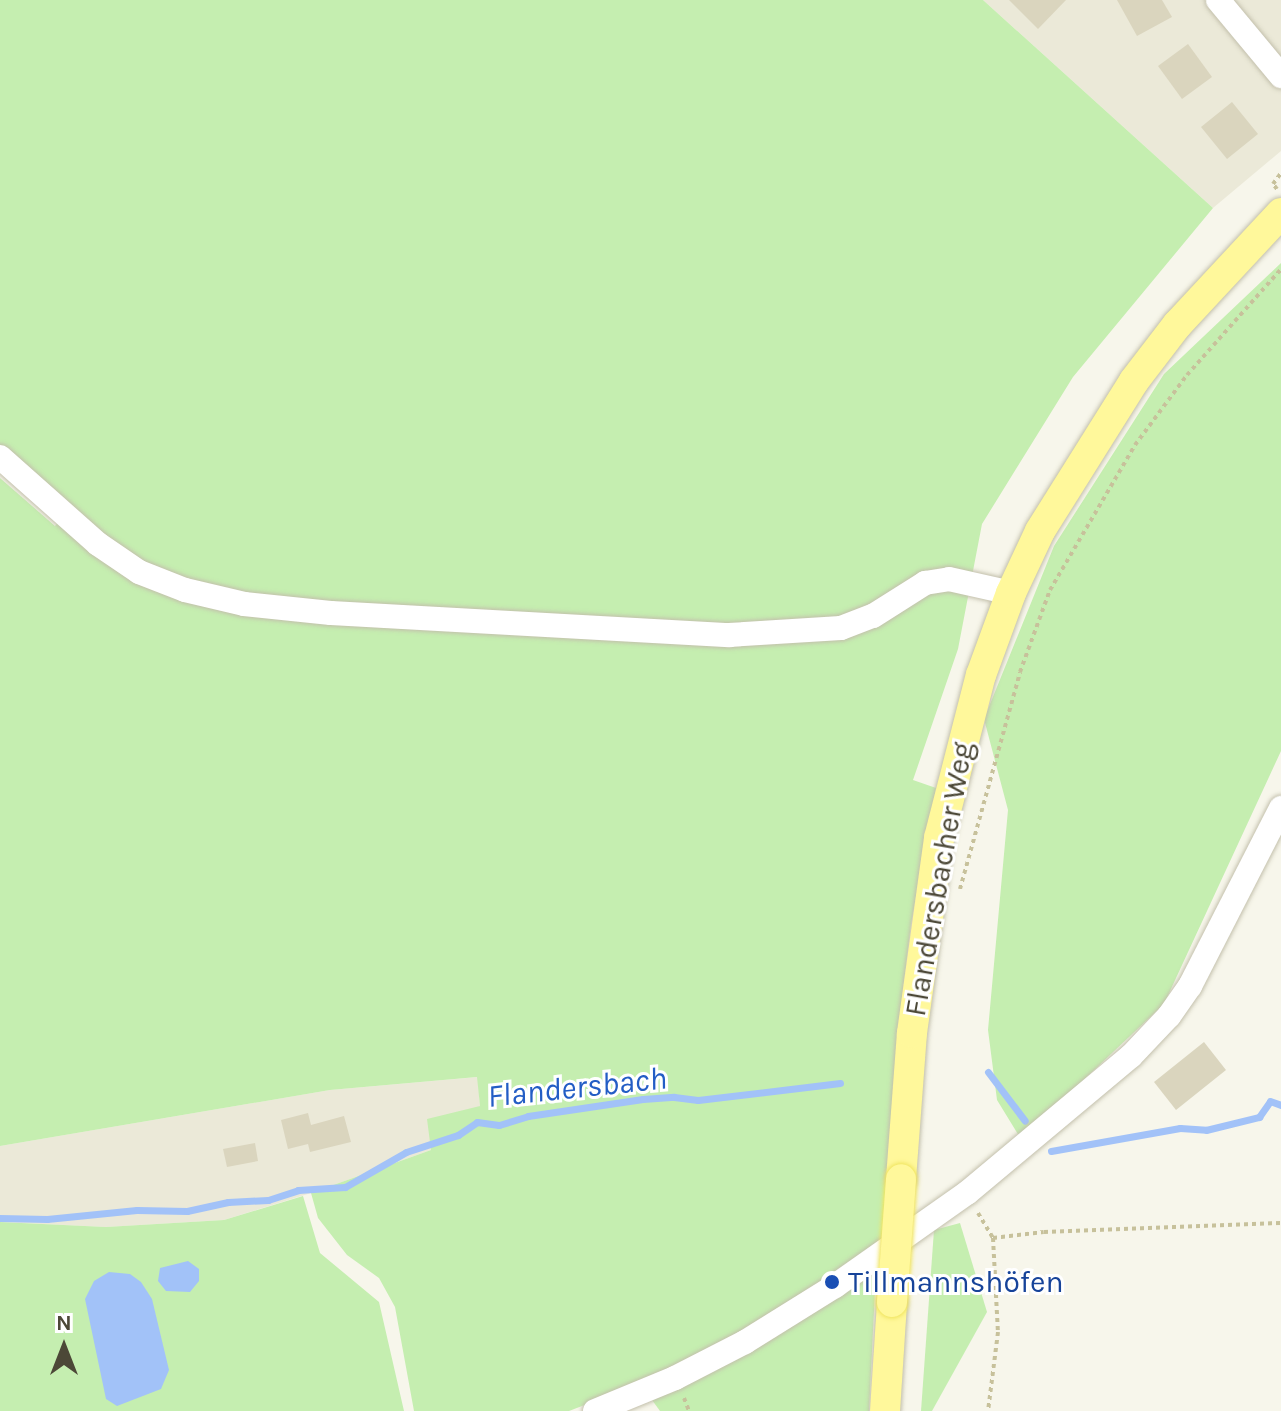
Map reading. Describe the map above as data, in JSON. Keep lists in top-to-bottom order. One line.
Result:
{"streets":{"main road":["Flandersbacher Weg"]},"water":["Flandersbach"],"places":["Tillmannshöfen"],"north":"top"}
